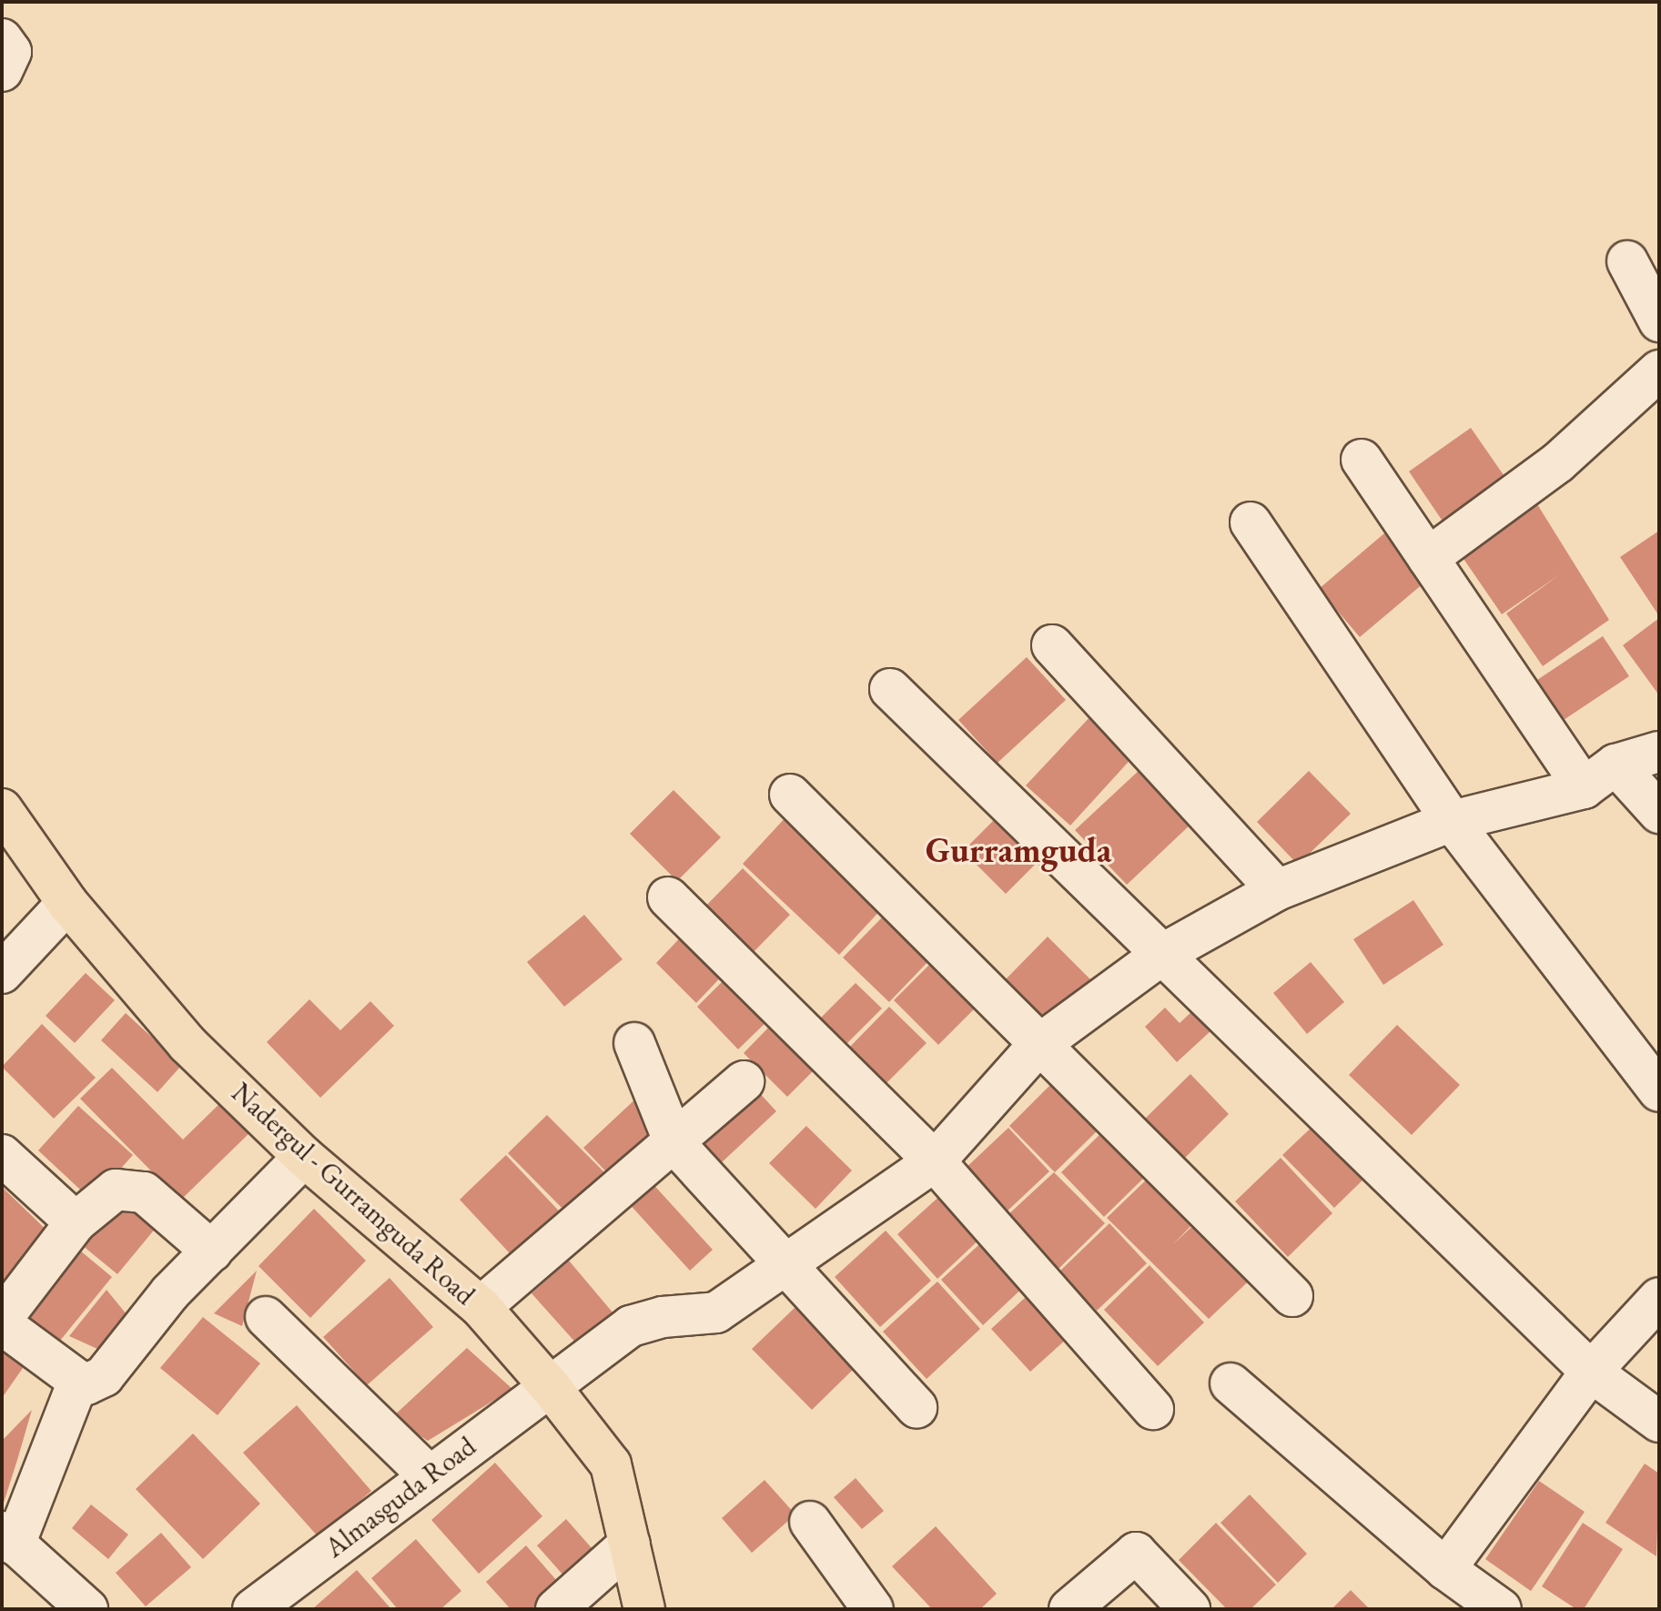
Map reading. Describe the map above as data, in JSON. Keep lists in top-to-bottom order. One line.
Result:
{"streets":{"main road":["Nadergul - Gurramguda Road"],"street":["Almasguda Road"]},"crossings":[["Nadergul - Gurramguda Road","Almasguda Road"]],"districts":["Gurramguda"]}
